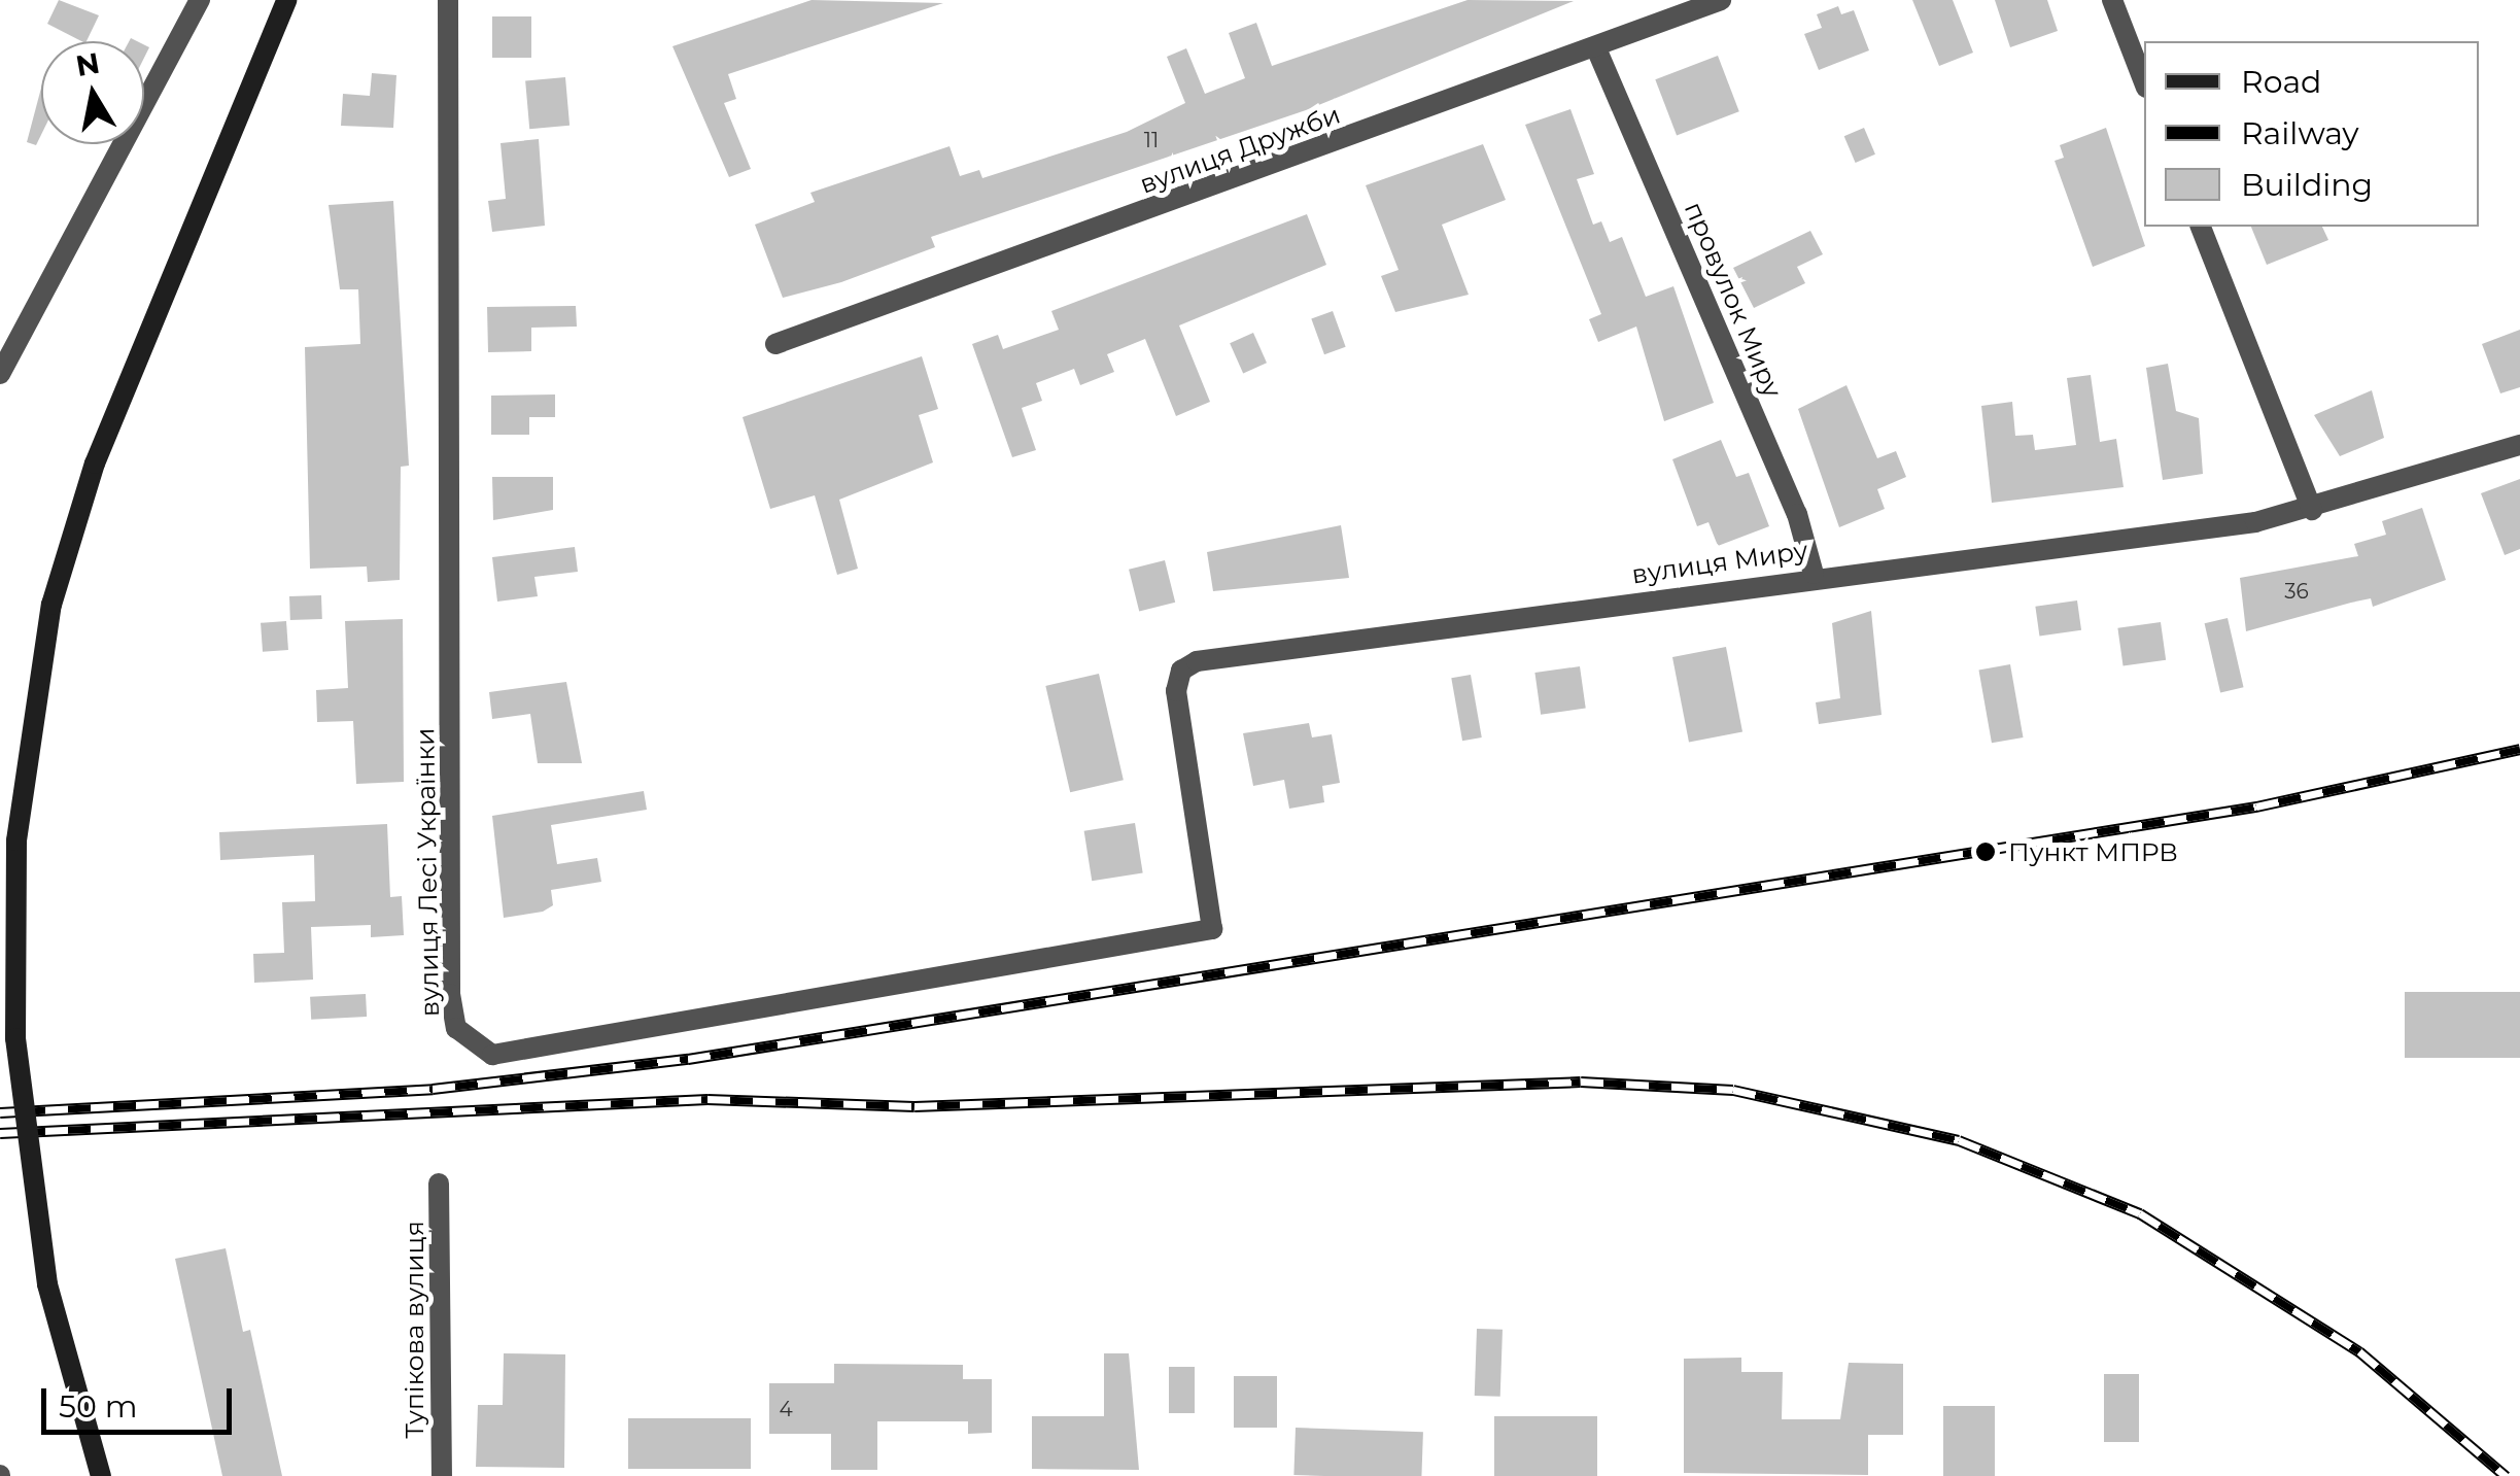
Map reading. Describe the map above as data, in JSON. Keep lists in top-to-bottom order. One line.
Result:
{"streets":{"street":["вулиця Дружби","провулок Миру","вулиця Миру","вулиця Лесі Українки","Тупікова вулиця"]},"crossings":[["вулиця Дружби","провулок Миру"],["провулок Миру","вулиця Миру"],["вулиця Миру","вулиця Лесі Українки"]],"places":["Пункт МПРВ"],"house_numbers":["11","36","4"],"legend":["Road","Railway","Building"],"scale_bar":"50 m","north":"top"}
